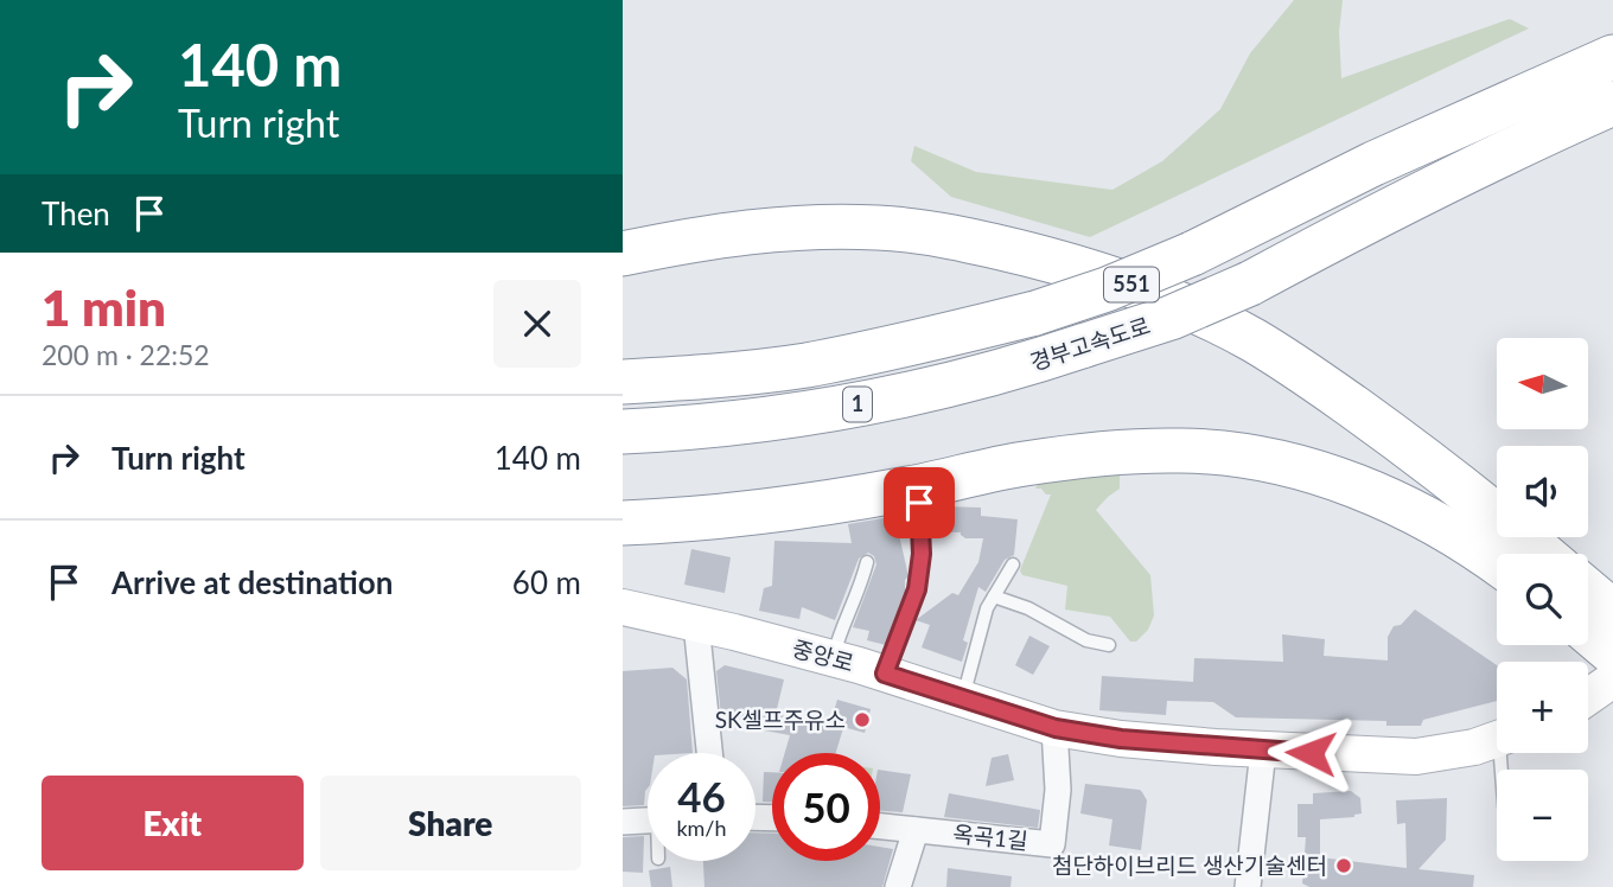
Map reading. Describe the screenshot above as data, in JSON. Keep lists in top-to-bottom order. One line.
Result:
{"streets":{"highway":["551","경부고속도로","1"],"main road":["중앙로"],"street":["옥곡1길"]},"crossings":[["중앙로","옥곡1길"]],"places":["SK셀프주유소","첨단하이브리드 생산기술센터"],"north":"left","page":{"turn":["140 m","Turn right"],"then":"Then","heading":["1 min","200 m · 22:52"],"map_buttons":["+","−"],"list":[{"name":"Turn right","value":"140 m"},{"name":"Arrive at destination","value":"60 m"}],"speed":"46 km/h","limit":"50","buttons":["Exit","Share"]}}
